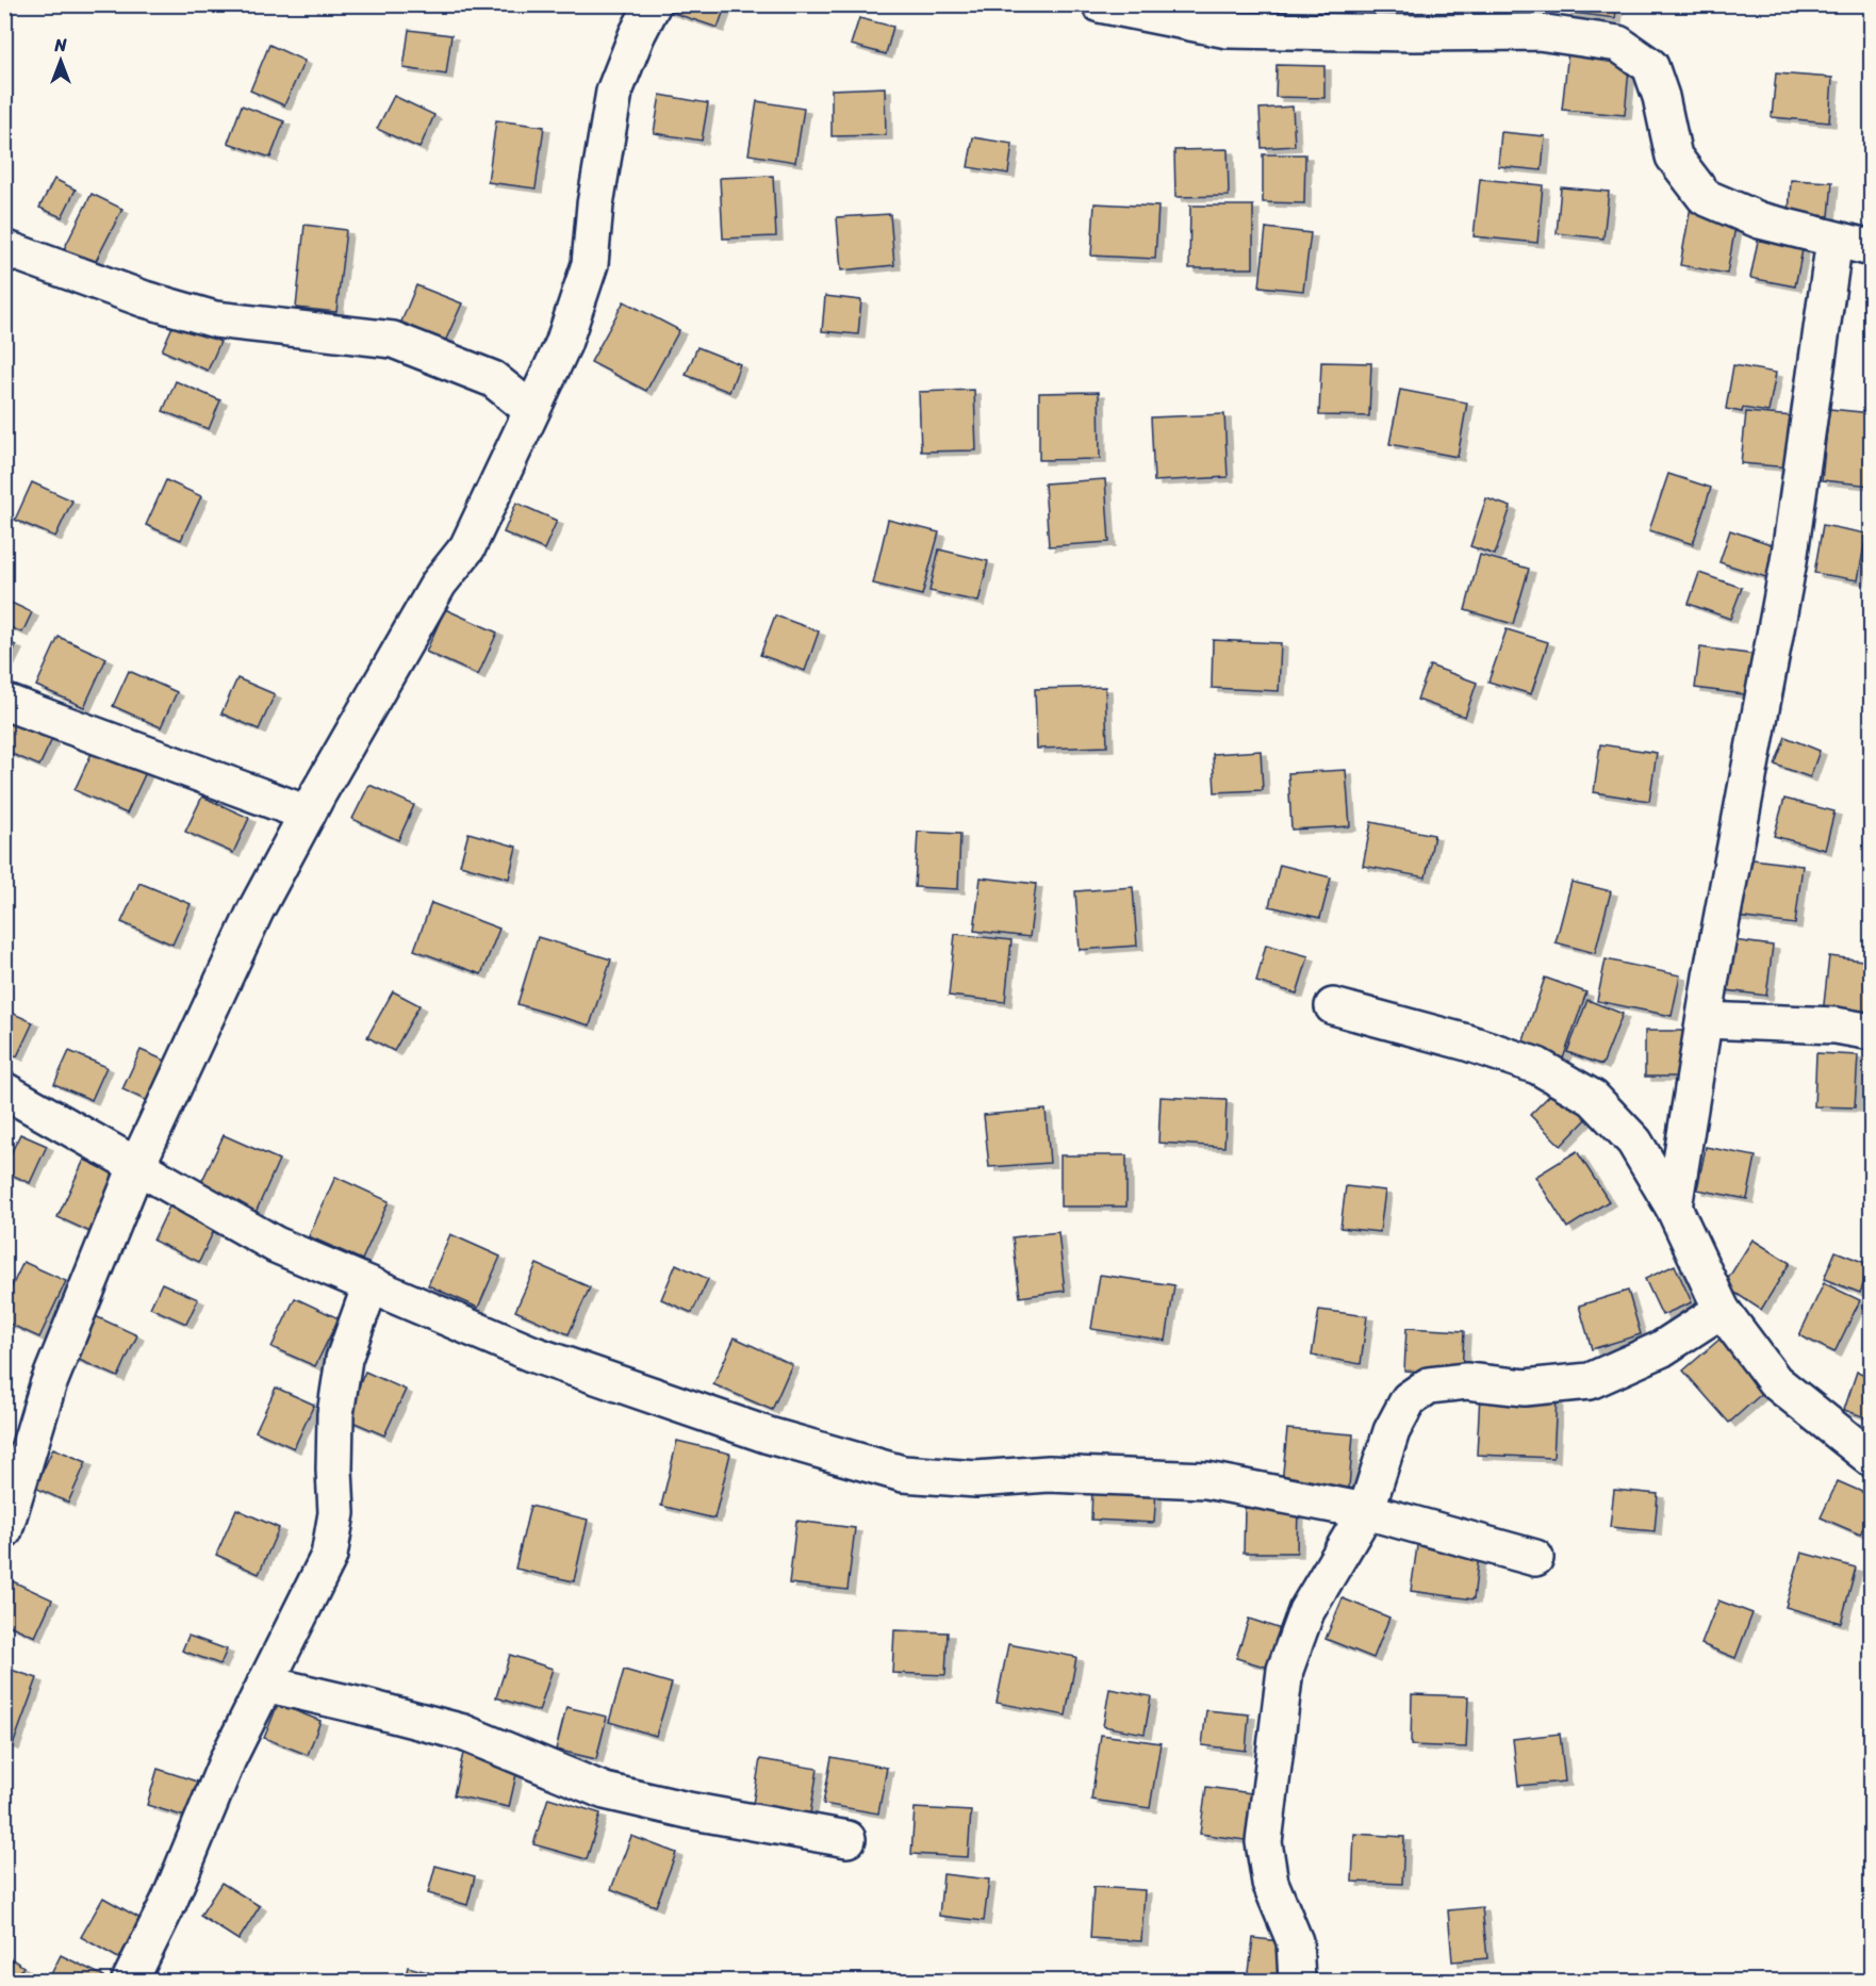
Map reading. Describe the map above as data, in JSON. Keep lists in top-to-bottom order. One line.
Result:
{"north":"top"}
